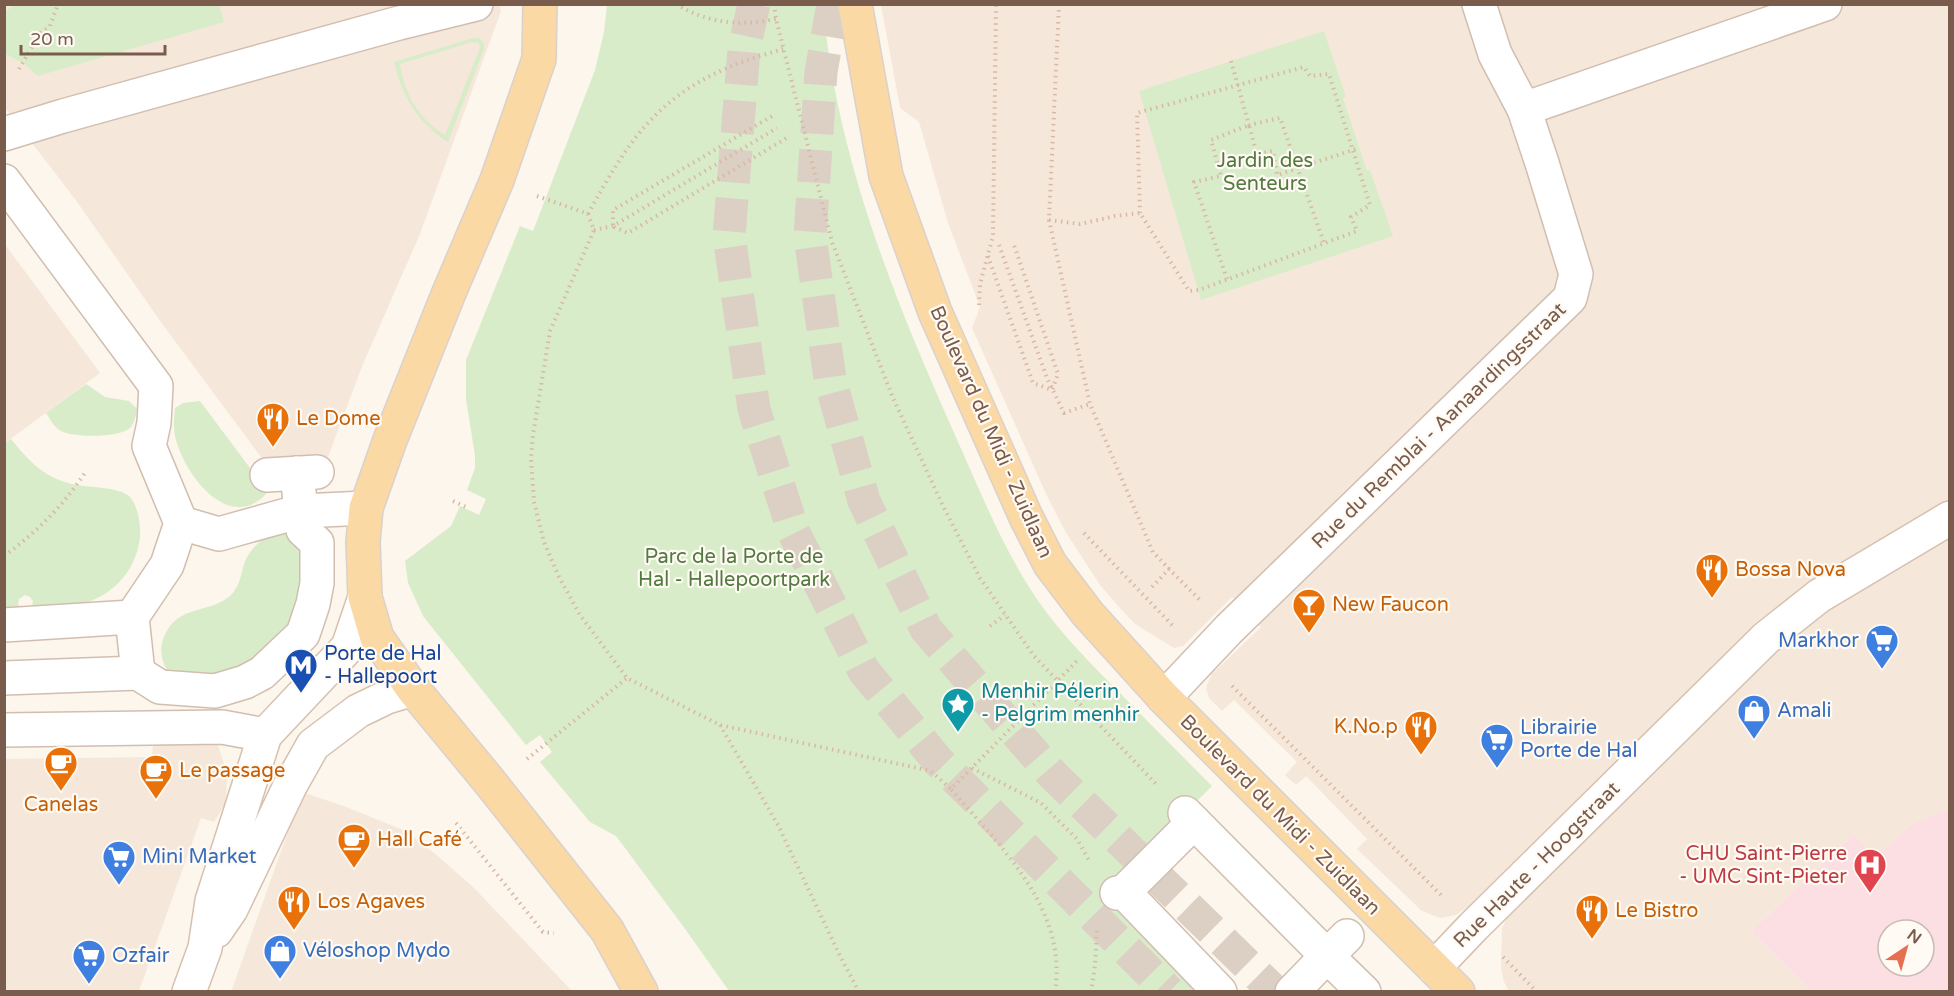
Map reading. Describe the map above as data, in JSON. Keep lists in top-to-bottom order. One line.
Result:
{"streets":{"main road":["Boulevard du Midi - Zuidlaan"],"street":["Rue du Remblai - Aanaardingsstraat","Rue Haute - Hoogstraat"]},"crossings":[["Rue du Remblai - Aanaardingsstraat","Boulevard du Midi - Zuidlaan"],["Boulevard du Midi - Zuidlaan","Rue Haute - Hoogstraat"]],"parks":["Jardin des Senteurs","Parc de la Porte de Hal - Hallepoortpark"],"places":{"restaurant":["Le Dome","Bossa Nova","K.No.p","Los Agaves","Le Bistro"],"bar":["New Faucon"],"supermarket":["Markhor","Librairie Porte de Hal","Mini Market","Ozfair"],"metro station":["Porte de Hal - Hallepoort"],"place":["Menhir Pélerin - Pelgrim menhir"],"shop":["Amali","Véloshop Mydo"],"cafe":["Canelas","Le passage","Hall Café"],"hospital":["CHU Saint-Pierre - UMC Sint-Pieter"]},"scale_bar":"20 m","north":"top right"}
